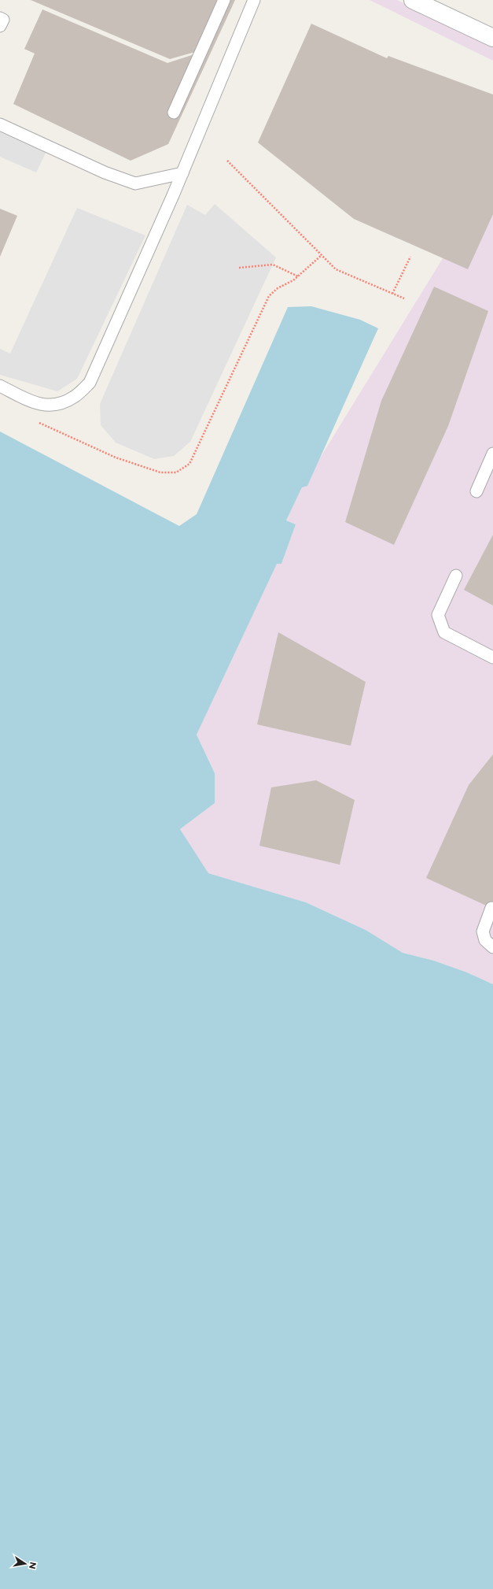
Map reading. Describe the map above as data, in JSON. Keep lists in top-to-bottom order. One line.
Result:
{"north":"right"}
